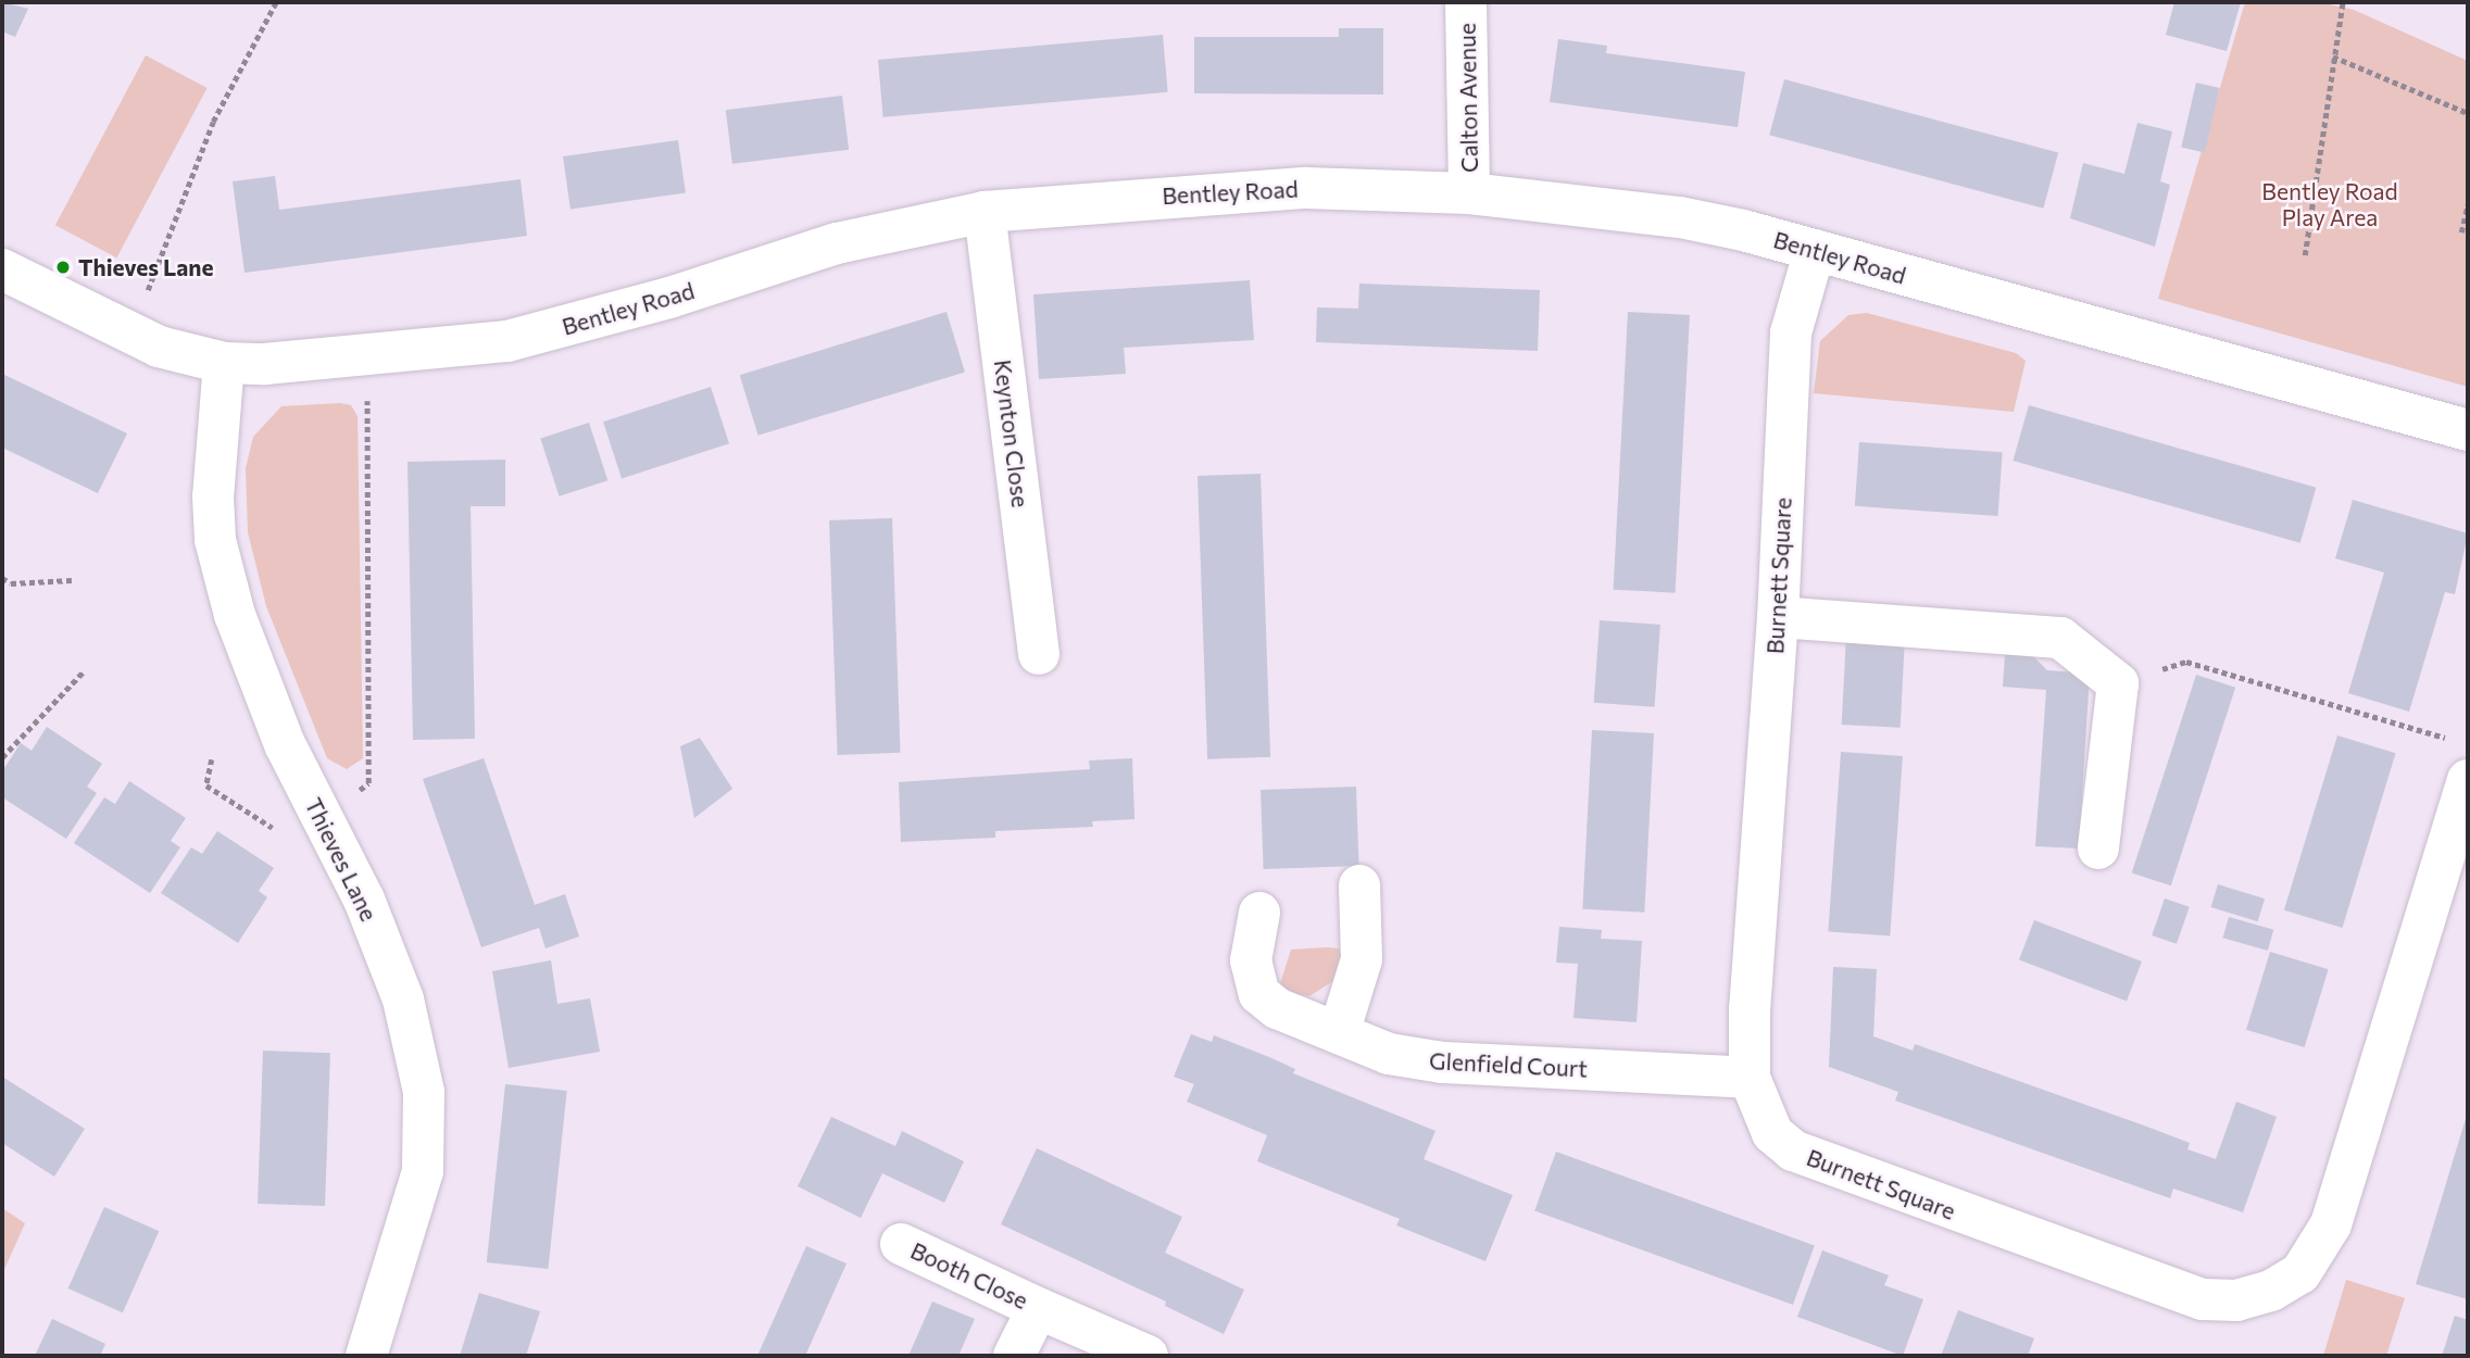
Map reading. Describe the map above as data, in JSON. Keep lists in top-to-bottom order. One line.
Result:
{"streets":{"street":["Calton Avenue","Bentley Road","Keynton Close","Burnett Square","Thieves Lane","Glenfield Court","Booth Close"]},"crossings":[["Calton Avenue","Bentley Road"],["Bentley Road","Keynton Close"],["Bentley Road","Burnett Square"],["Bentley Road","Thieves Lane"],["Burnett Square","Glenfield Court"]],"parks":["Bentley Road Play Area"],"places":["Thieves Lane"]}
